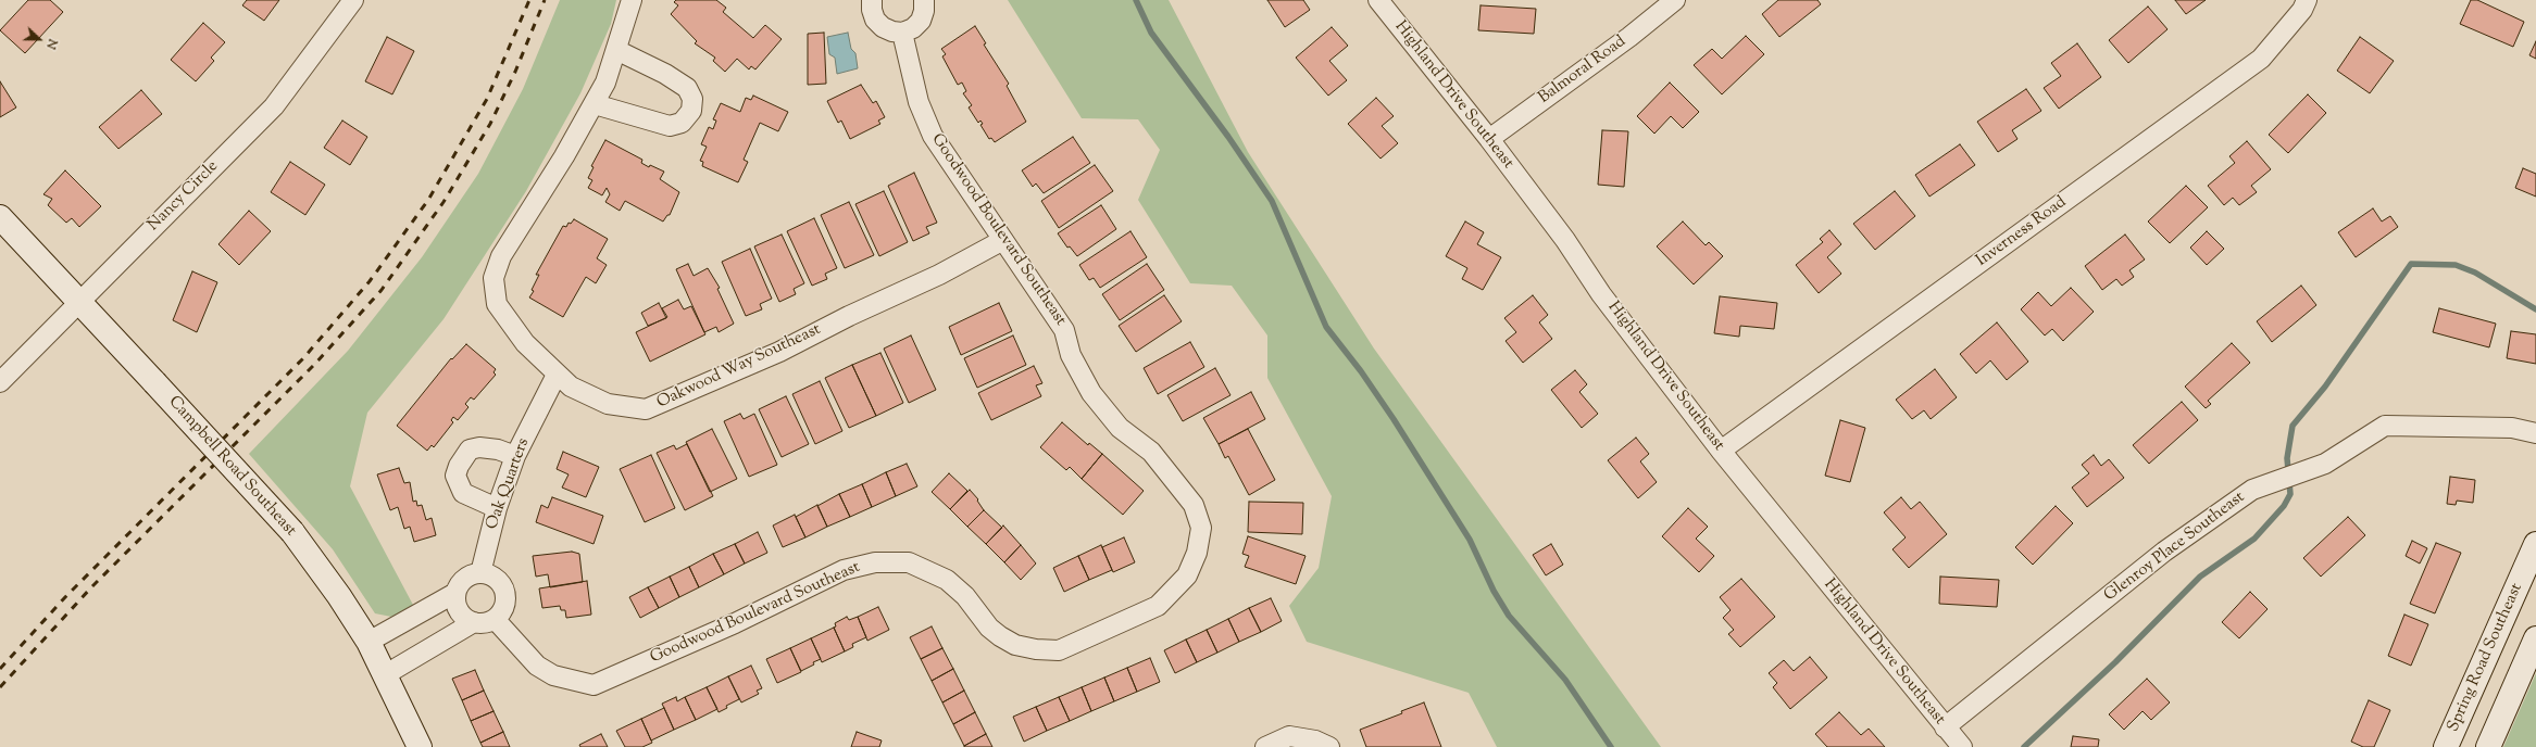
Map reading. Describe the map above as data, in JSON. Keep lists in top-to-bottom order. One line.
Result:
{"streets":{"street":["Balmoral Road","Highland Drive Southeast","Nancy Circle","Goodwood Boulevard Southeast","Inverness Road","Oakwood Way Southeast","Campbell Road Southeast","Oak Quarters","Glenroy Place Southeast","Spring Road Southeast"]},"crossings":[["Balmoral Road","Highland Drive Southeast"],["Highland Drive Southeast","Inverness Road"],["Highland Drive Southeast","Glenroy Place Southeast"],["Nancy Circle","Campbell Road Southeast"],["Goodwood Boulevard Southeast","Oakwood Way Southeast"],["Goodwood Boulevard Southeast","Oak Quarters"],["Oakwood Way Southeast","Oak Quarters"]],"north":"right"}
